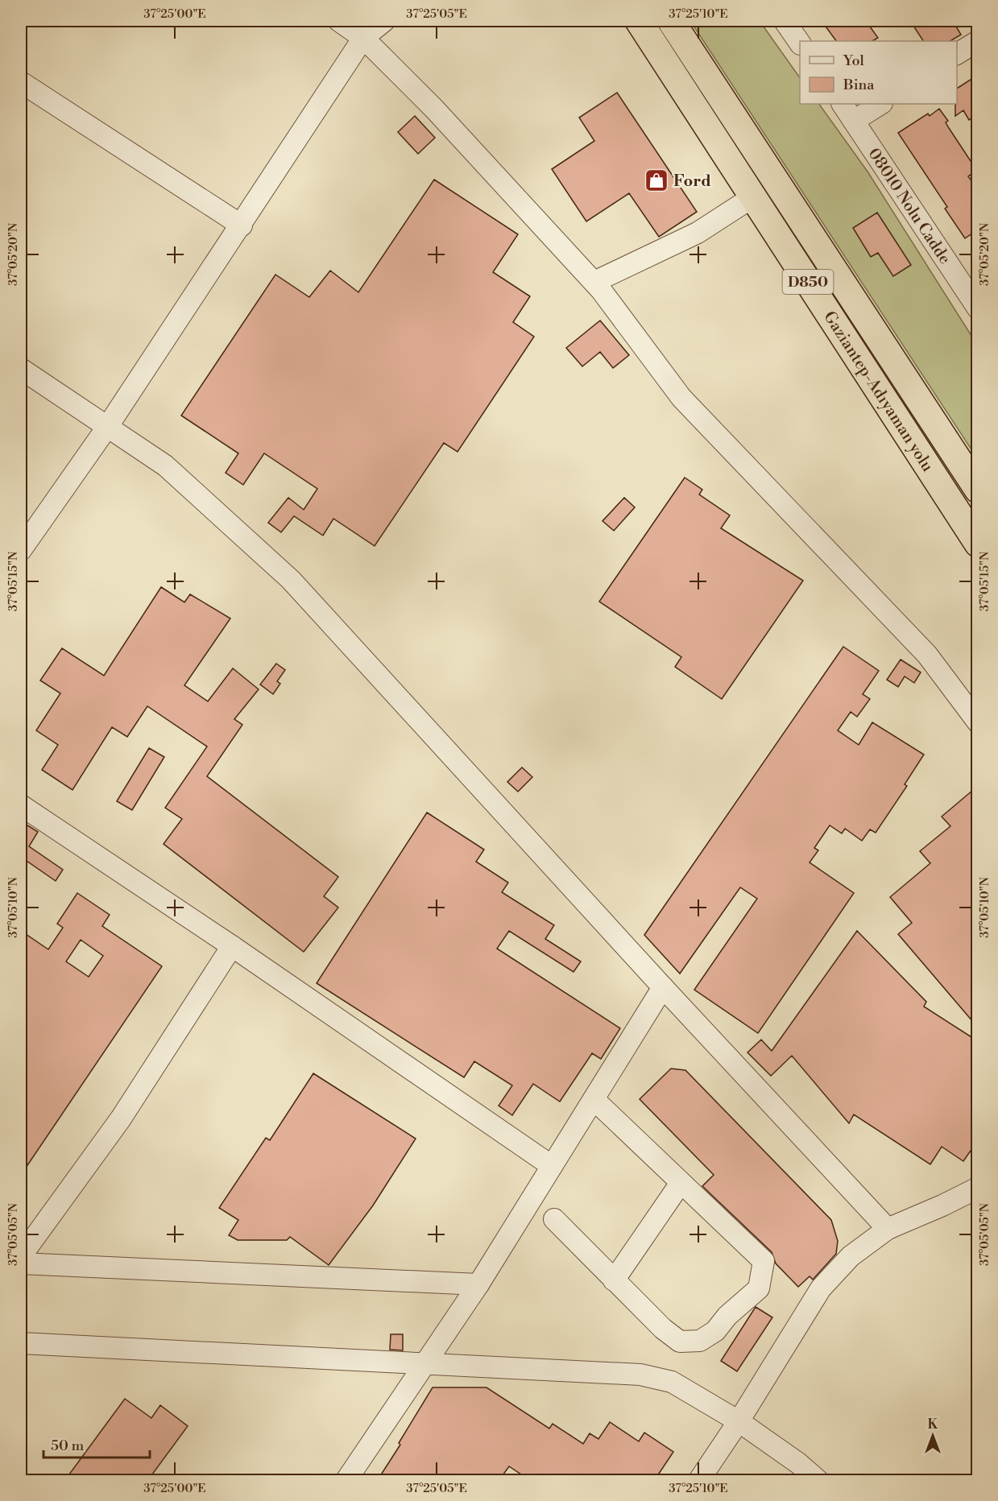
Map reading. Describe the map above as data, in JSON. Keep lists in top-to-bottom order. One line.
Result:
{"streets":{"highway":["D850","Gaziantep-Adıyaman yolu"],"street":["08010 Nolu Cadde"]},"places":{"shop":["Ford"]},"legend":["Yol","Bina"],"scale_bar":"50 m","north":"top","coordinates":["37°25'00\"E","37°25'05\"E","37°25'10\"E","37°05'20\"N","37°05'15\"N","37°05'10\"N","37°05'05\"N"]}
